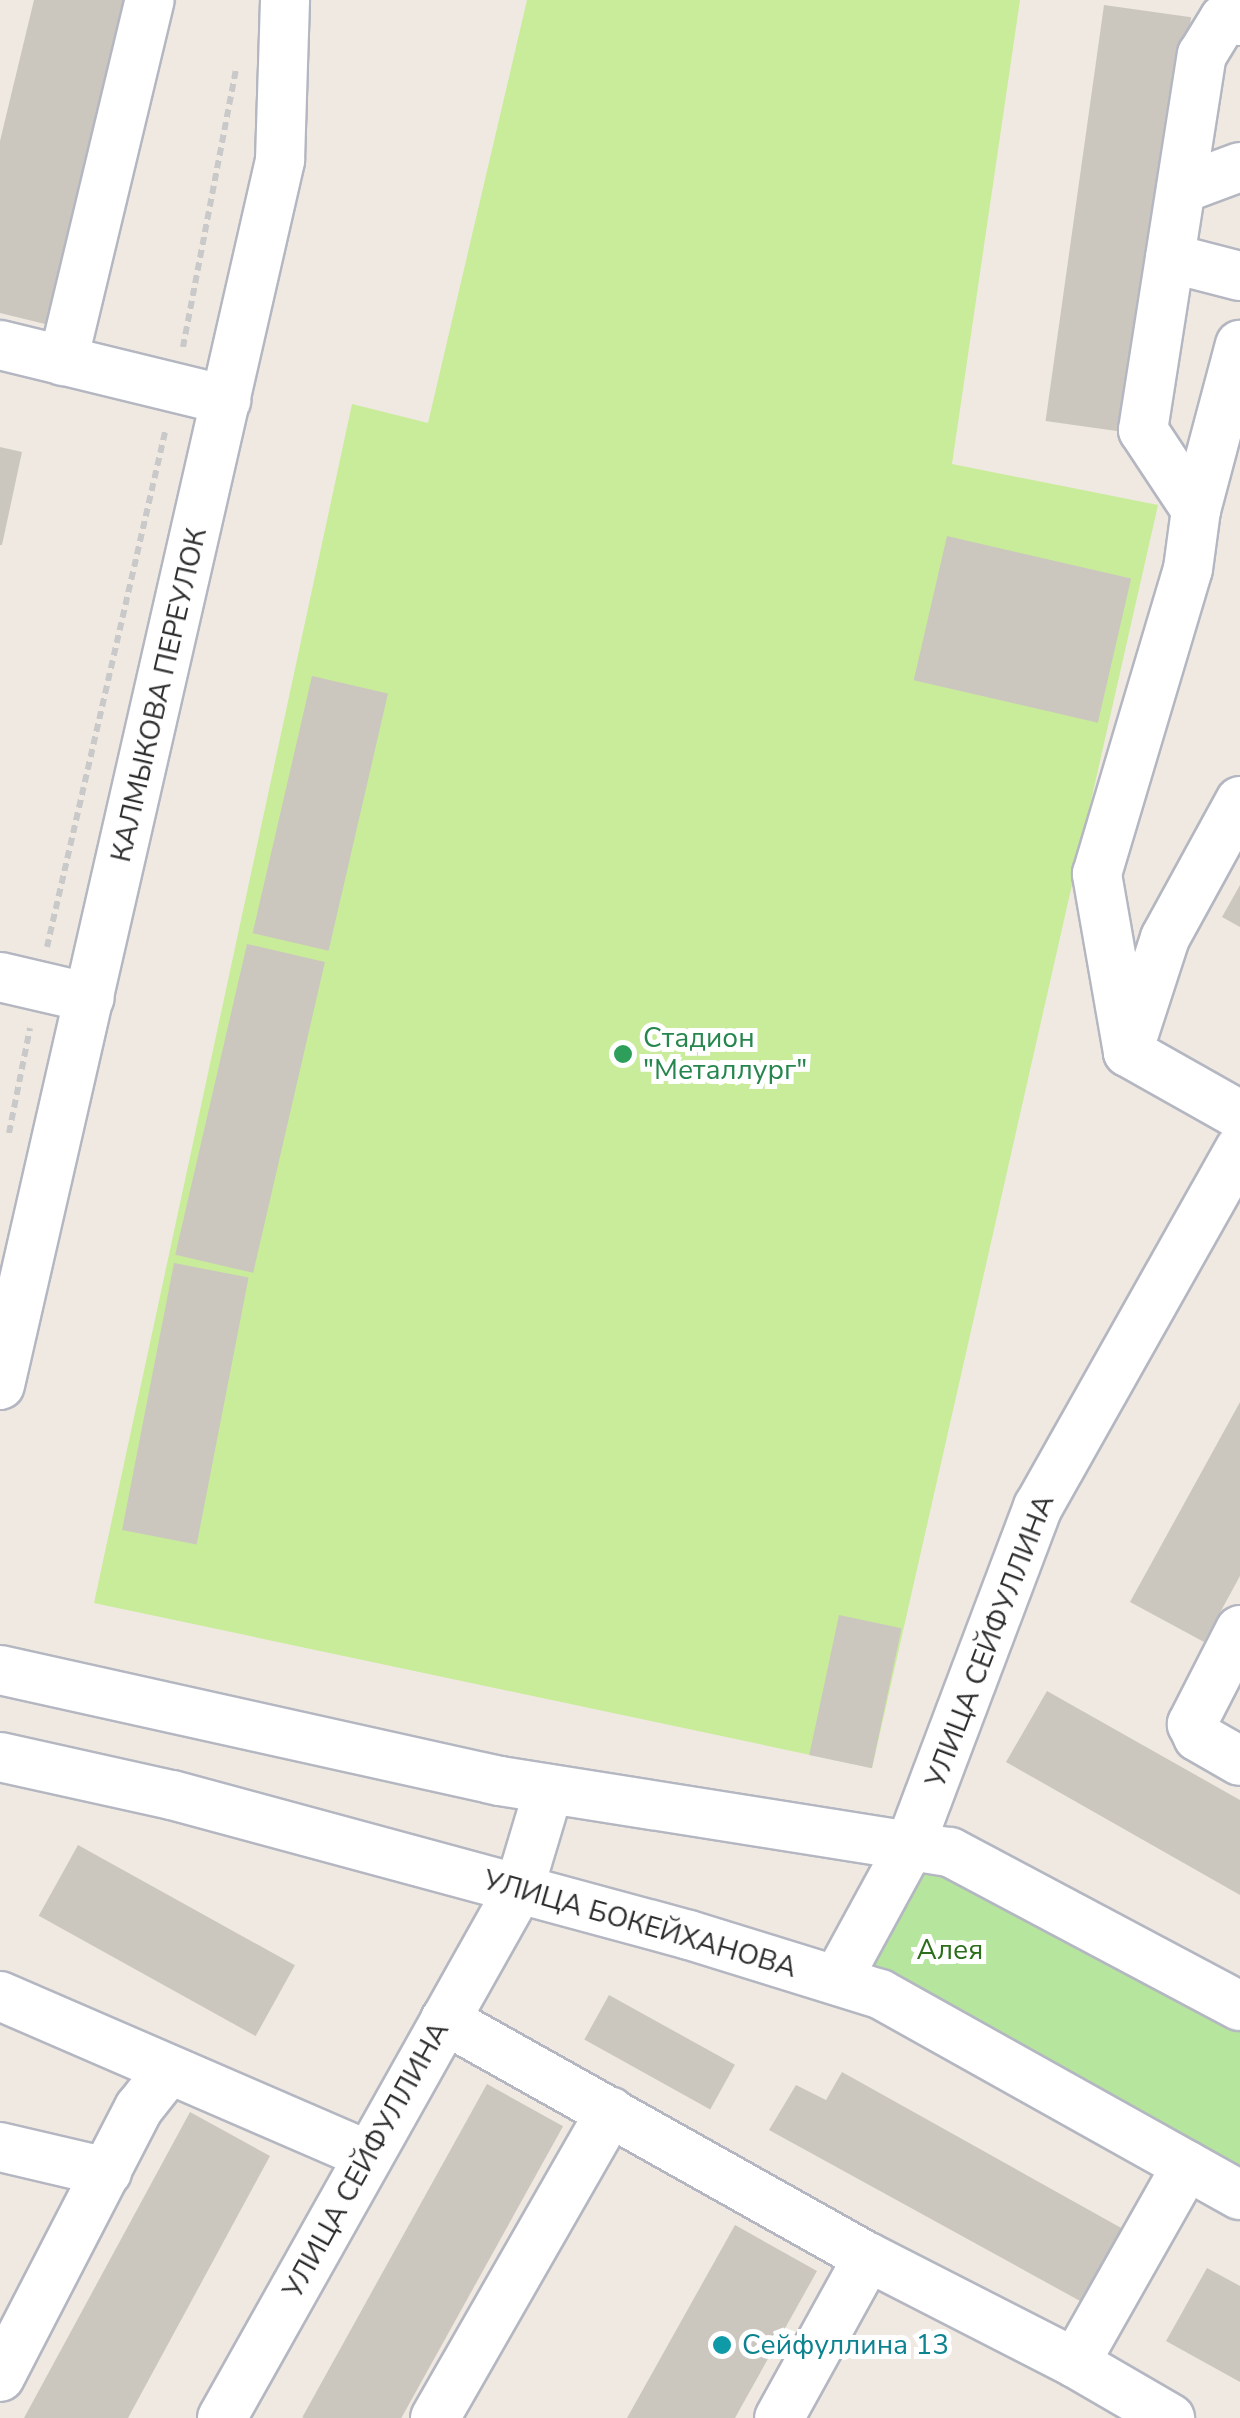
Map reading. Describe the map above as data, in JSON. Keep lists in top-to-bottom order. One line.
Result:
{"streets":{"street":["КАЛМЫКОВА ПЕРЕУЛОК","УЛИЦА СЕЙФУЛЛИНА","УЛИЦА БОКЕЙХАНОВА"]},"crossings":[["УЛИЦА СЕЙФУЛЛИНА","УЛИЦА БОКЕЙХАНОВА"]],"parks":["Алея"],"places":["Стадион \"Металлург\"","Сейфуллина 13"]}
